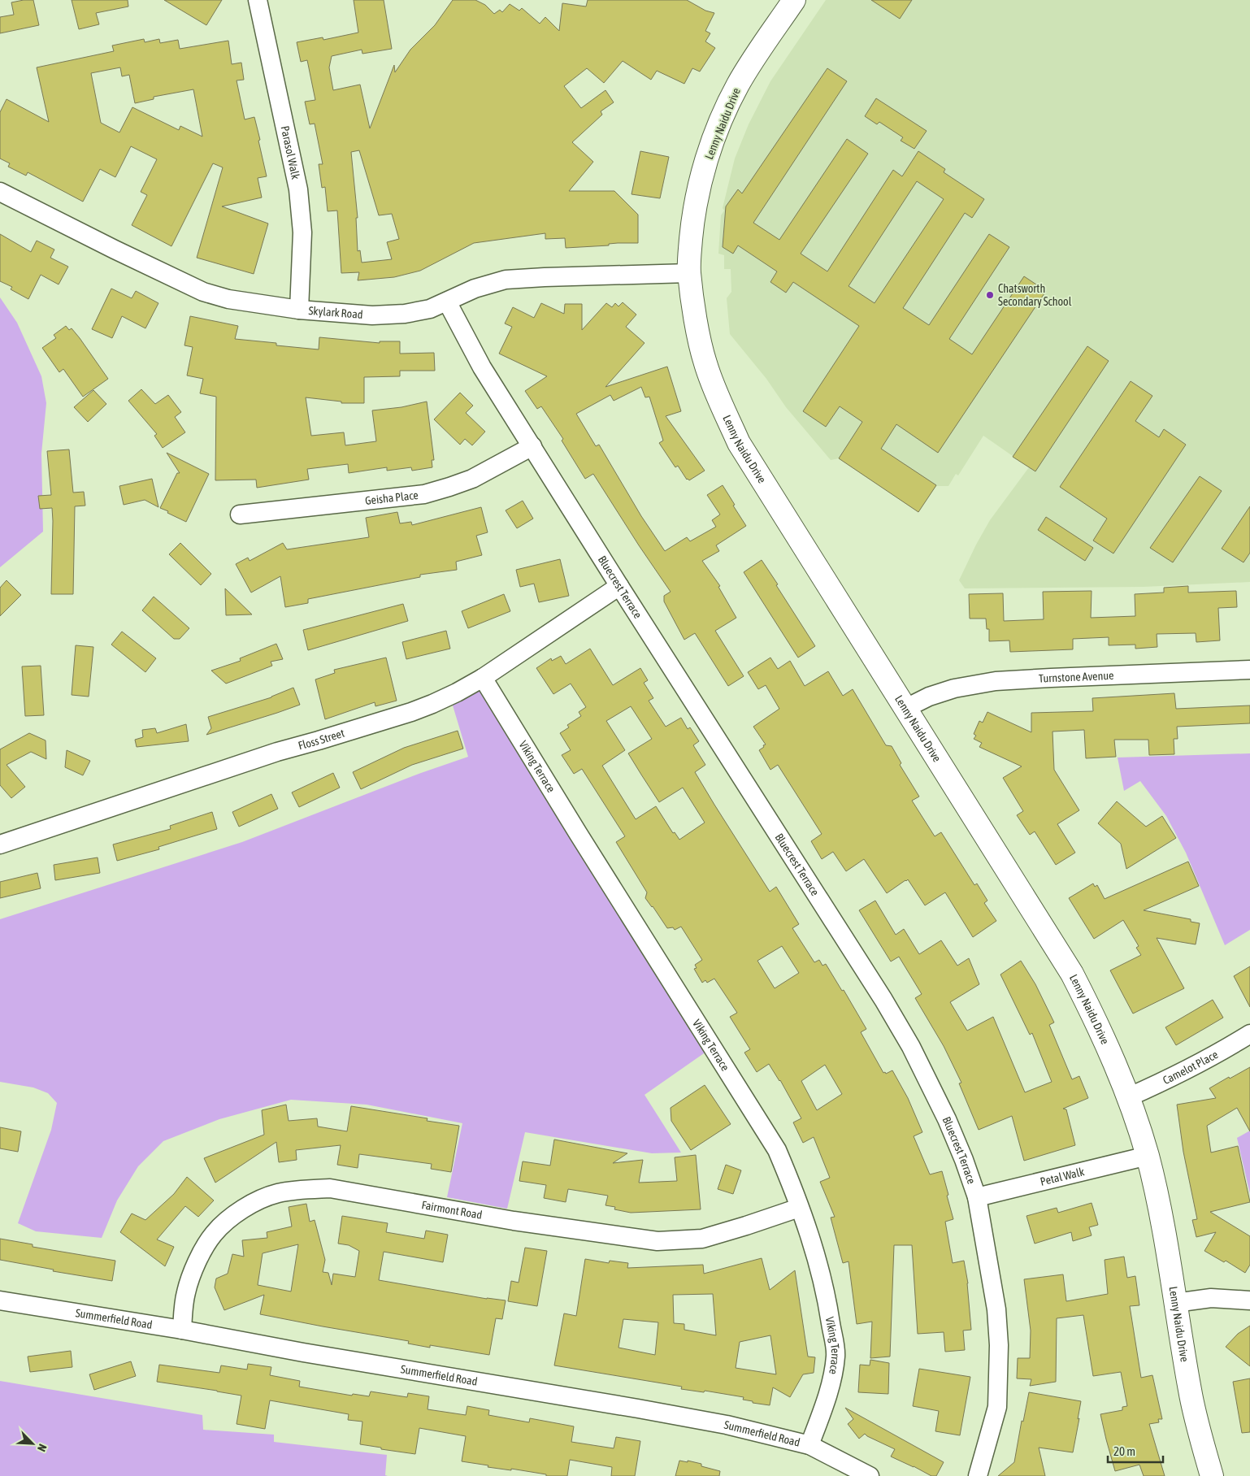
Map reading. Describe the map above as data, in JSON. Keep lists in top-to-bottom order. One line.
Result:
{"streets":{"street":["Lenny Naidu Drive","Parasol Walk","Skylark Road","Geisha Place","Bluecrest Terrace","Turnstone Avenue","Floss Street","Viking Terrace","Camelot Place","Petal Walk","Fairmont Road","Summerfield Road"]},"crossings":[["Lenny Naidu Drive","Skylark Road"],["Lenny Naidu Drive","Turnstone Avenue"],["Lenny Naidu Drive","Camelot Place"],["Lenny Naidu Drive","Petal Walk"],["Parasol Walk","Skylark Road"],["Skylark Road","Bluecrest Terrace"],["Geisha Place","Bluecrest Terrace"],["Bluecrest Terrace","Floss Street"],["Bluecrest Terrace","Petal Walk"],["Floss Street","Viking Terrace"],["Viking Terrace","Fairmont Road"],["Viking Terrace","Summerfield Road"],["Fairmont Road","Summerfield Road"]],"places":["Chatsworth Secondary School"],"scale_bar":"20 m","north":"bottom right"}
